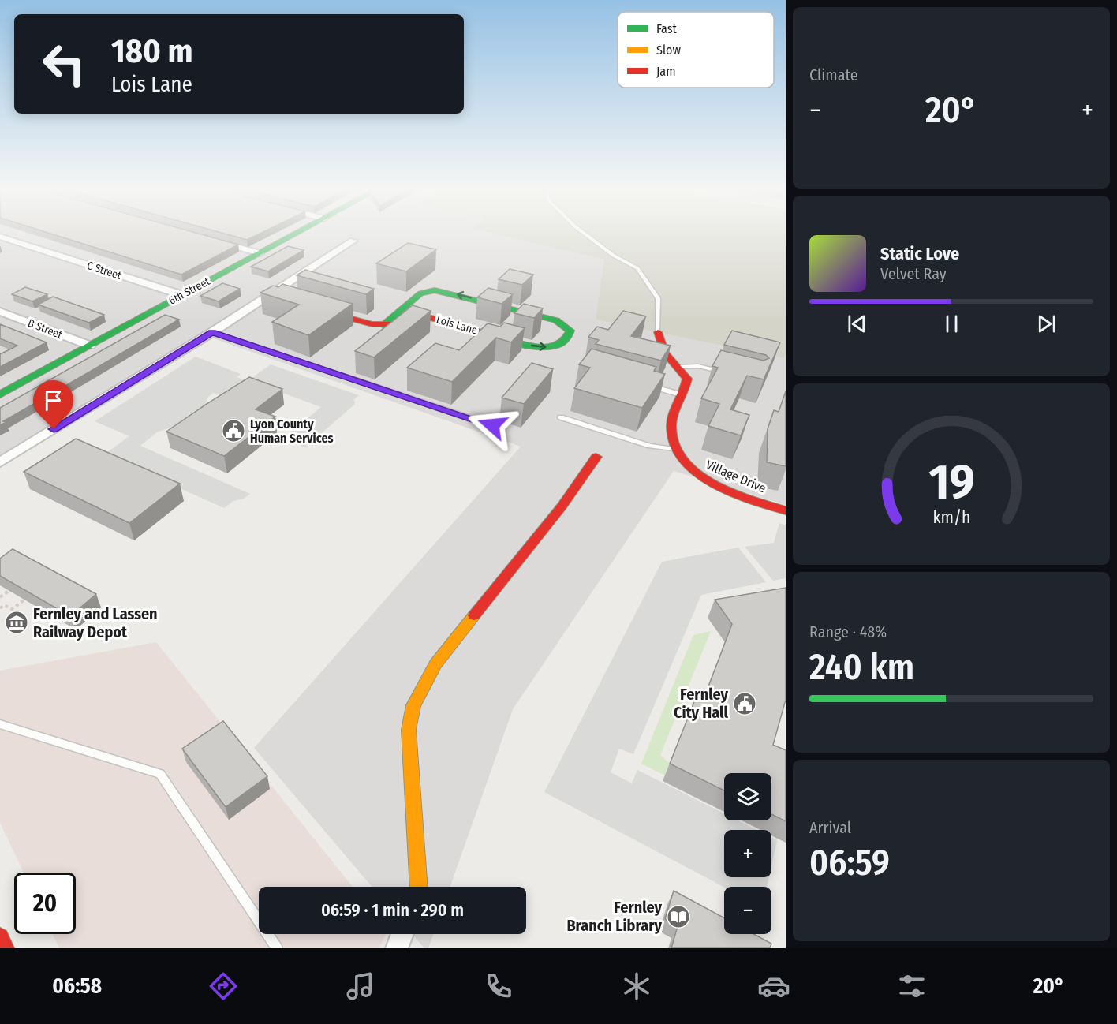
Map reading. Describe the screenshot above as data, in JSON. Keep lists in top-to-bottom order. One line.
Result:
{"streets":{"street":["C Street","6th Street","Lois Lane","B Street","Village Drive"]},"crossings":[["C Street","6th Street"],["6th Street","B Street"]],"places":{"public building":["Lyon County Human Services","Fernley City Hall"],"museum":["Fernley and Lassen Railway Depot"],"library":["Fernley Branch Library"]},"legend":["Fast","Slow","Jam"],"page":{"tile":["Climate",["Range · 48%","240 km"],["Arrival","06:59"]],"turn":["180 m","Lois Lane"],"heat":["−","20°","+"],"song":["Static Love","Velvet Ray"],"map_buttons":["+","−"],"limit":"20","trip":"06:59 · 1 min · 290 m","tabs":["06:58","20°"],"gauge":["19","km/h"]}}
